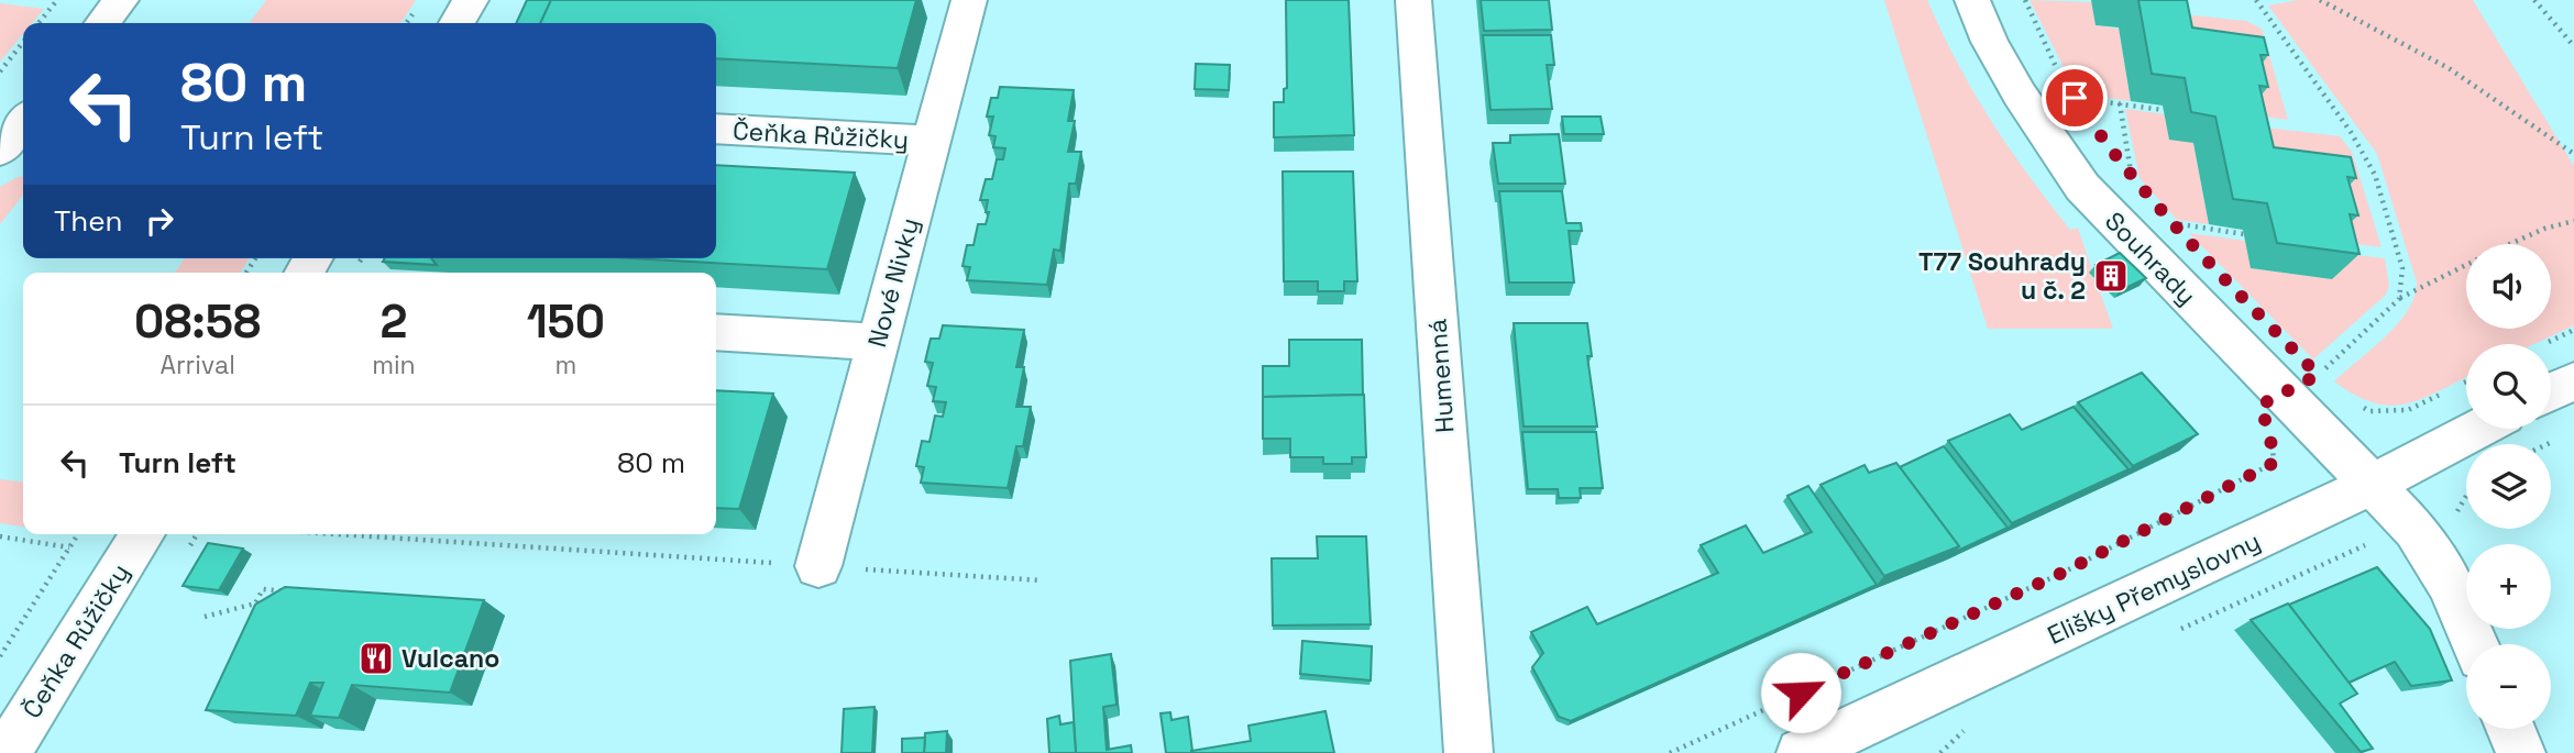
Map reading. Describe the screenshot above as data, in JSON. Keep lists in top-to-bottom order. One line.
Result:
{"streets":{"street":["Čeňka Růžičky","Souhrady","Nové Nivky","Humenná","Elišky Přemyslovny"]},"crossings":[["Čeňka Růžičky","Nové Nivky"],["Souhrady","Elišky Přemyslovny"]],"places":{"building":["T77 Souhrady u č. 2"],"restaurant":["Vulcano"]},"page":{"turn":["80 m","Turn left"],"then":"Then","map_buttons":["+","−"],"eta":["08:58","Arrival","2","min","150","m"],"list":[{"name":"Turn left","value":"80 m"}]}}
